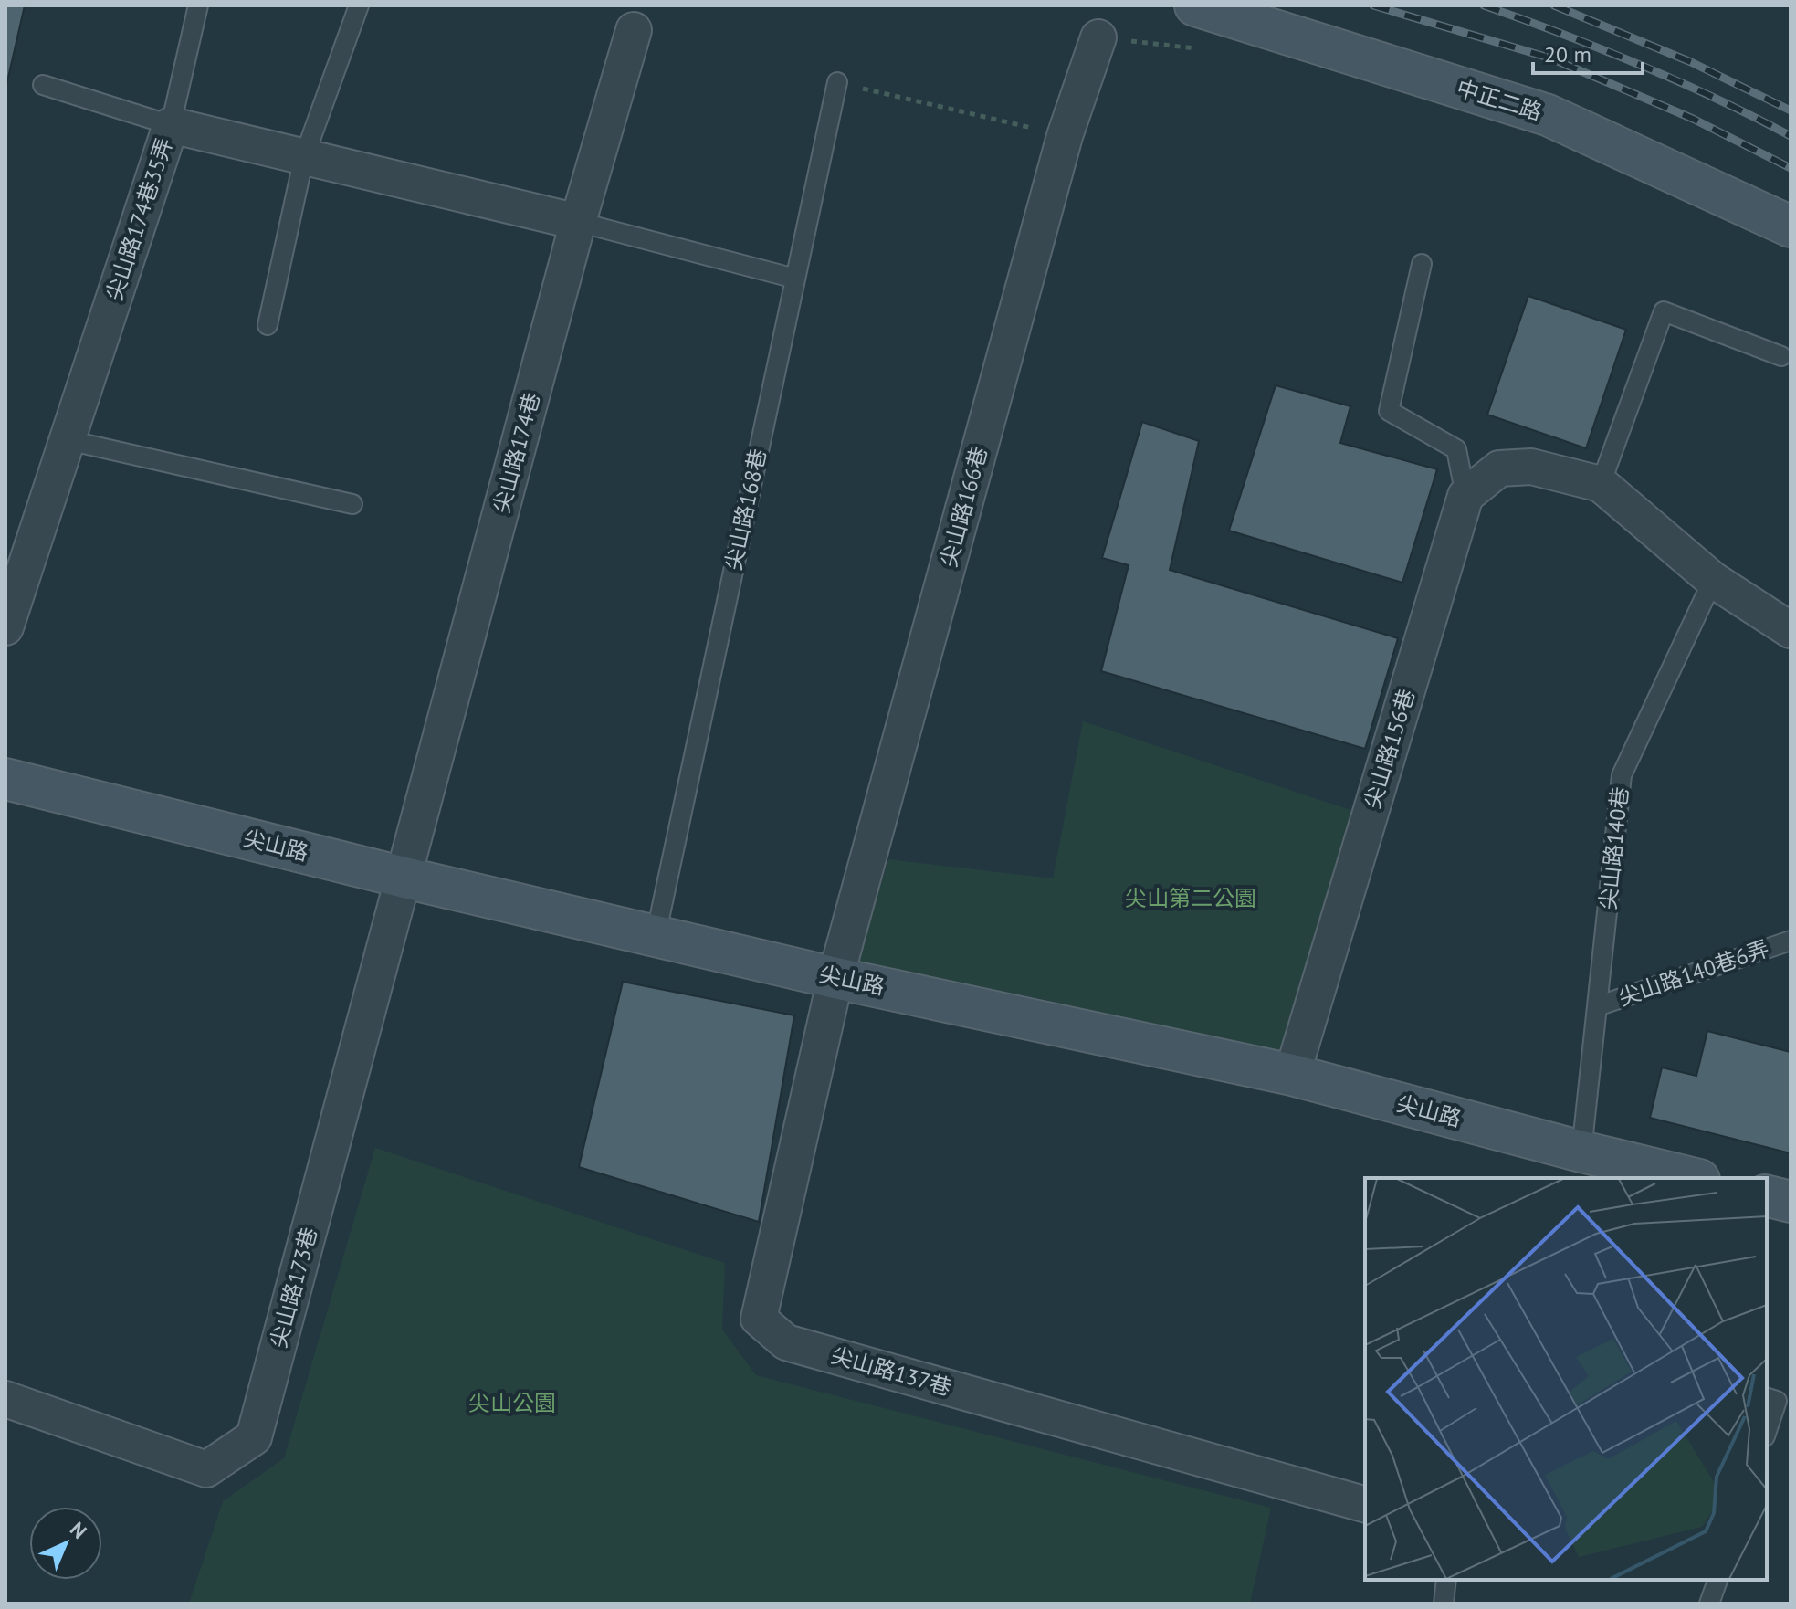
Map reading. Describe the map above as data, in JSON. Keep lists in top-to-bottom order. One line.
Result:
{"streets":{"street":["中正二路","尖山路174巷35弄","尖山路174巷","尖山路166巷","尖山路156巷","尖山路","尖山路173巷","尖山路137巷"],"lane":["尖山路168巷","尖山路140巷","尖山路140巷6弄"]},"crossings":[["尖山路174巷35弄","尖山路174巷"],["尖山路174巷","尖山路"],["尖山路174巷","尖山路173巷"],["尖山路166巷","尖山路"],["尖山路166巷","尖山路137巷"],["尖山路168巷","尖山路"],["尖山路156巷","尖山路"],["尖山路","尖山路140巷"],["尖山路","尖山路173巷"],["尖山路","尖山路137巷"],["尖山路140巷","尖山路140巷6弄"]],"parks":["尖山第二公園","尖山公園"],"scale_bar":"20 m","north":"top right"}
